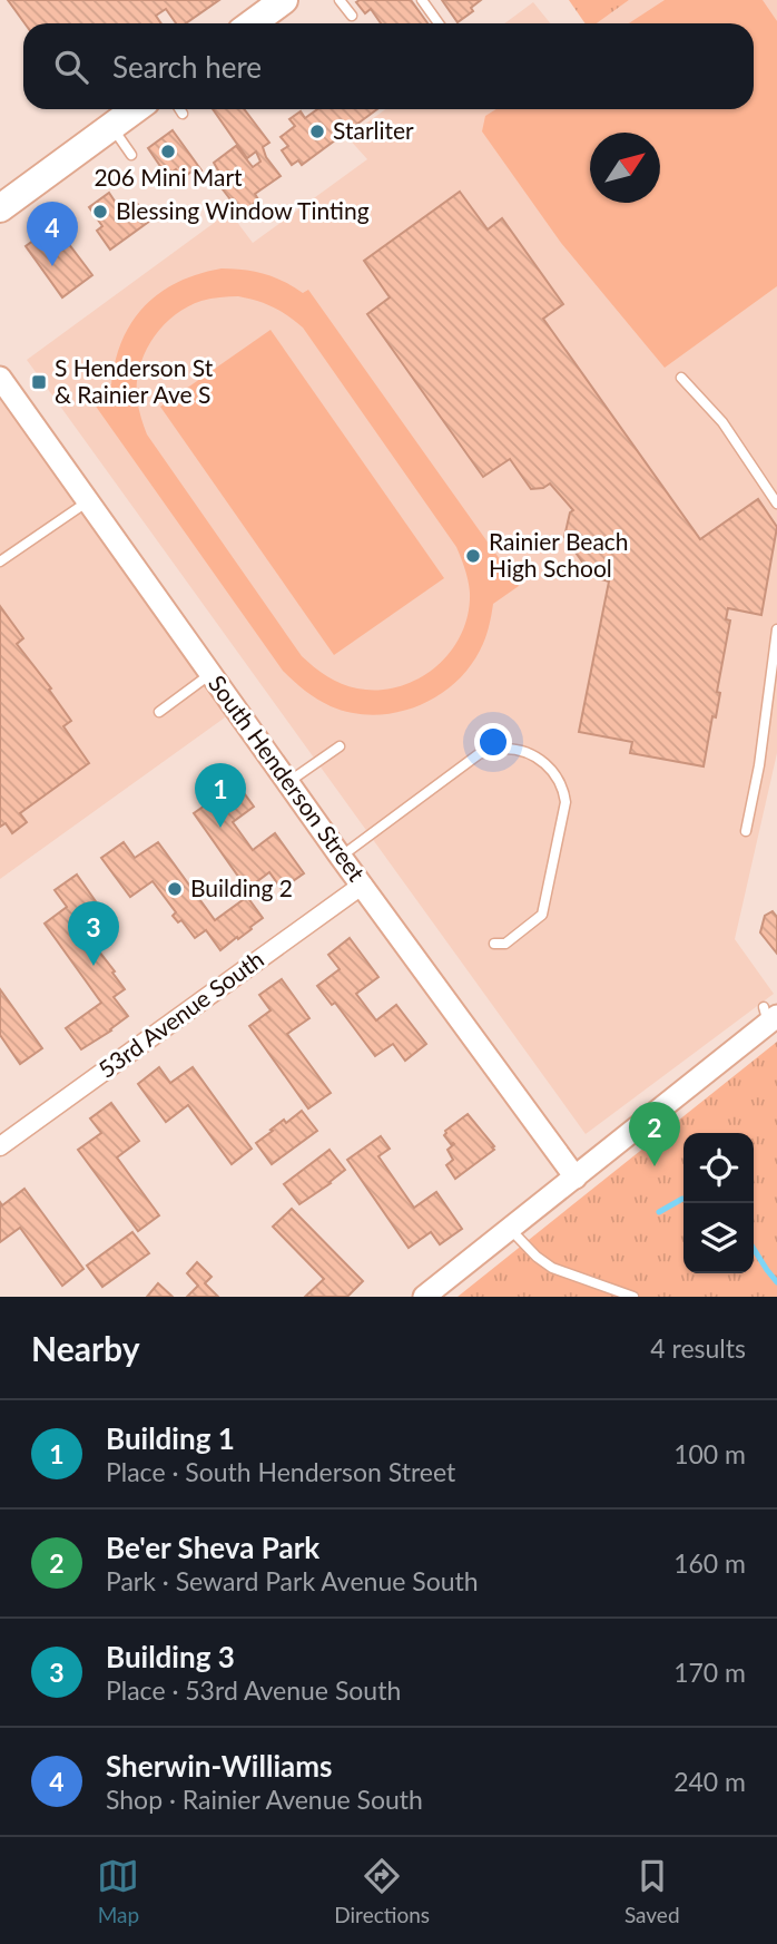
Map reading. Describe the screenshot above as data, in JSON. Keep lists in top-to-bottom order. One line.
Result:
{"streets":{"street":["South Henderson Street","53rd Avenue South"]},"crossings":[["South Henderson Street","53rd Avenue South"]],"places":{"other":["Starliter","206 Mini Mart","Blessing Window Tinting","Rainier Beach High School","Building 2"],"transit":["S Henderson St & Rainier Ave S"]},"north":"top right","page":{"search":"Search here","pins":["4","1","3","2"],"heading":["Nearby","4 results"],"list":[{"mark":"1","name":"Building 1","note":"Place · South Henderson Street","value":"100 m"},{"mark":"2","name":"Be'er Sheva Park","note":"Park · Seward Park Avenue South","value":"160 m"},{"mark":"3","name":"Building 3","note":"Place · 53rd Avenue South","value":"170 m"},{"mark":"4","name":"Sherwin-Williams","note":"Shop · Rainier Avenue South","value":"240 m"}],"nav":["Map","Directions","Saved"]}}
